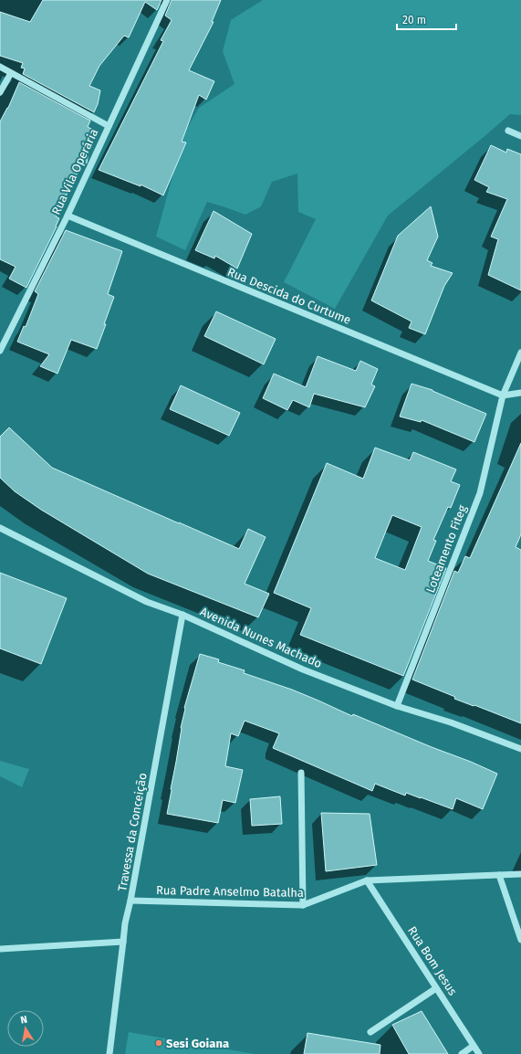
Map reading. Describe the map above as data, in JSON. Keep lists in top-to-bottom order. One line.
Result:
{"streets":{"street":["Rua Vila Operária","Rua Descida do Curtume","Loteamento Fiteg","Avenida Nunes Machado","Travessa da Conceição","Rua Padre Anselmo Batalha","Rua Bom Jesus"]},"crossings":[["Rua Vila Operária","Rua Descida do Curtume"],["Rua Descida do Curtume","Loteamento Fiteg"],["Loteamento Fiteg","Avenida Nunes Machado"],["Avenida Nunes Machado","Travessa da Conceição"],["Travessa da Conceição","Rua Padre Anselmo Batalha"],["Rua Padre Anselmo Batalha","Rua Bom Jesus"]],"places":["Sesi Goiana"],"scale_bar":"20 m","north":"top"}
